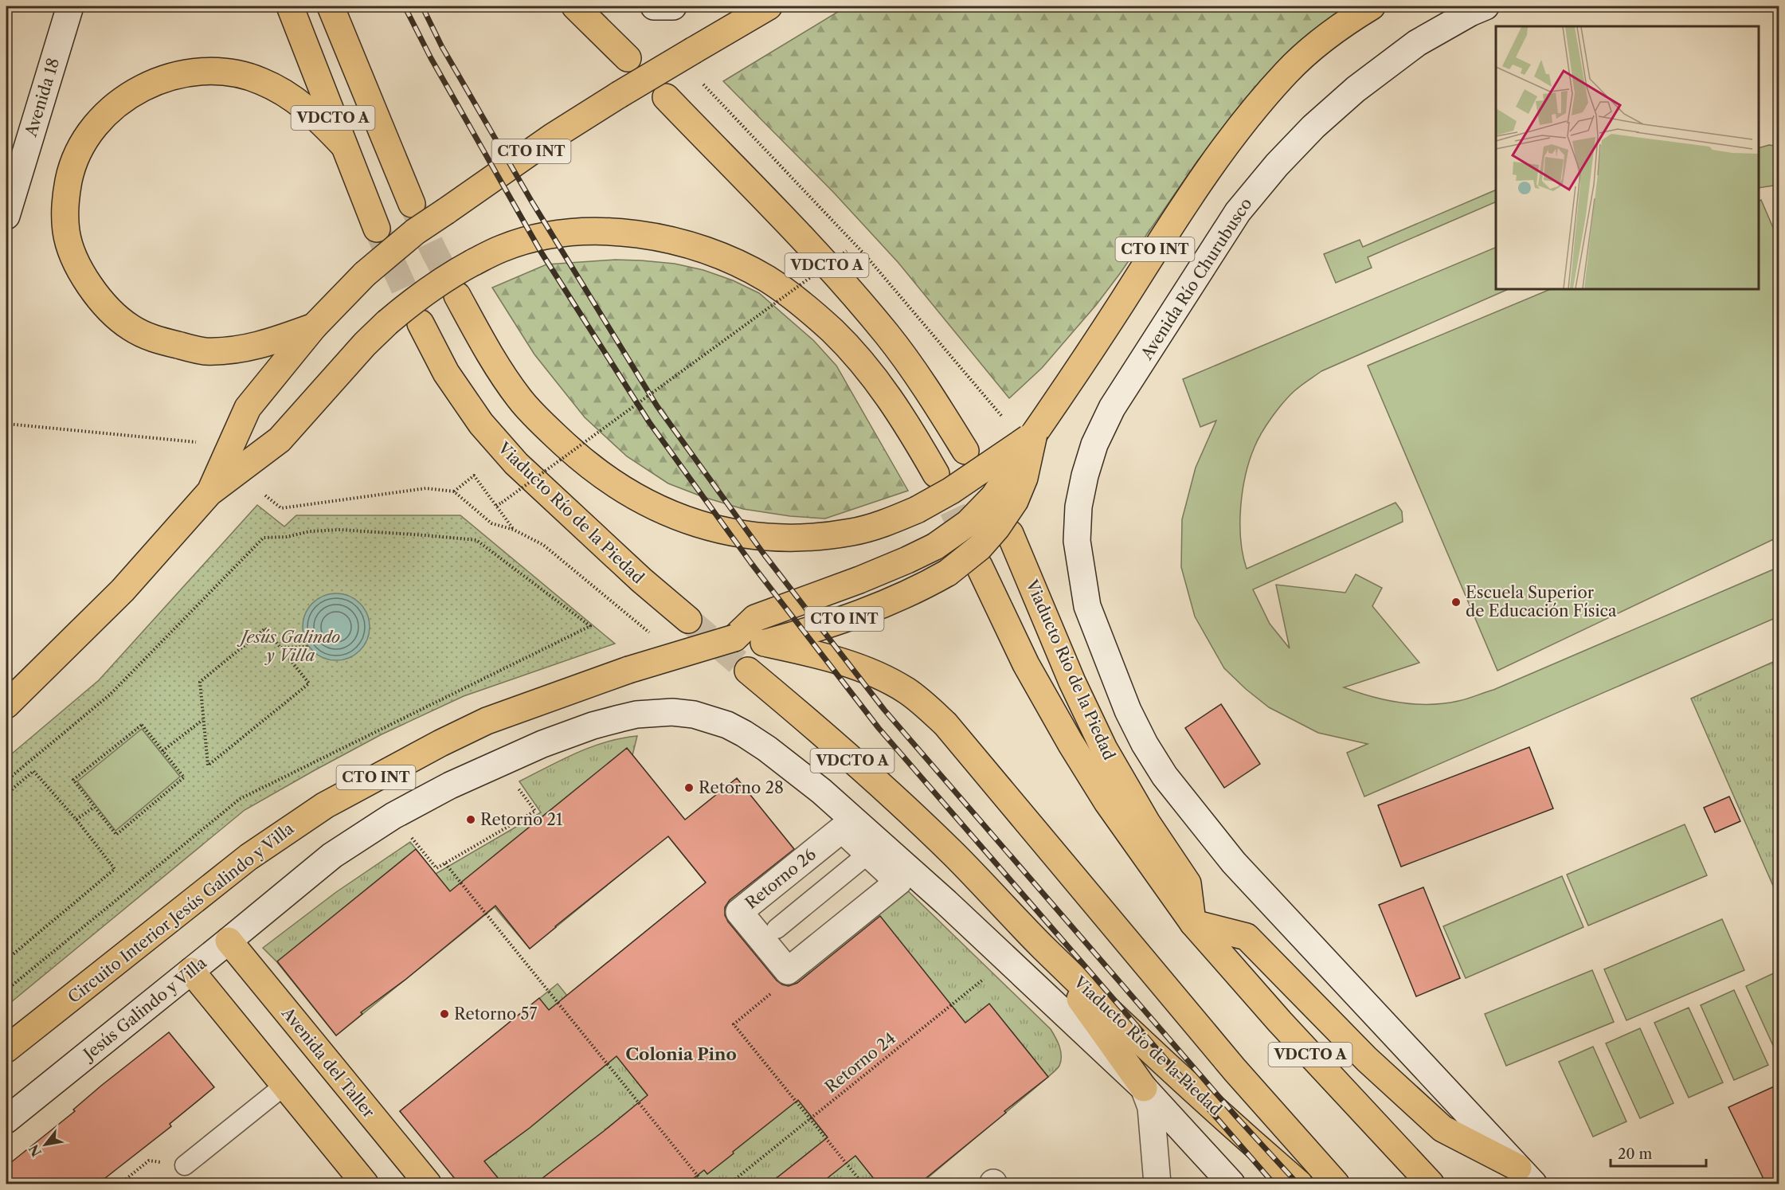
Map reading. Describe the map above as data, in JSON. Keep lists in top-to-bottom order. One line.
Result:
{"streets":{"main road":["Avenida 18","VDCTO A","CTO INT","Avenida Río Churubusco","Viaducto Río de la Piedad","Retorno 26","Circuito Interior Jesús Galindo y Villa","Jesús Galindo y Villa","Avenida del Taller"],"path":["Retorno 24"]},"crossings":[["VDCTO A","Viaducto Río de la Piedad"],["CTO INT","Circuito Interior Jesús Galindo y Villa"],["Retorno 26","Jesús Galindo y Villa"],["Jesús Galindo y Villa","Avenida del Taller"]],"districts":["Colonia Pino"],"parks":["Jesús Galindo y Villa"],"places":["Escuela Superior de Educación Física","Retorno 28","Retorno 21","Retorno 57"],"scale_bar":"20 m","north":"bottom left"}
